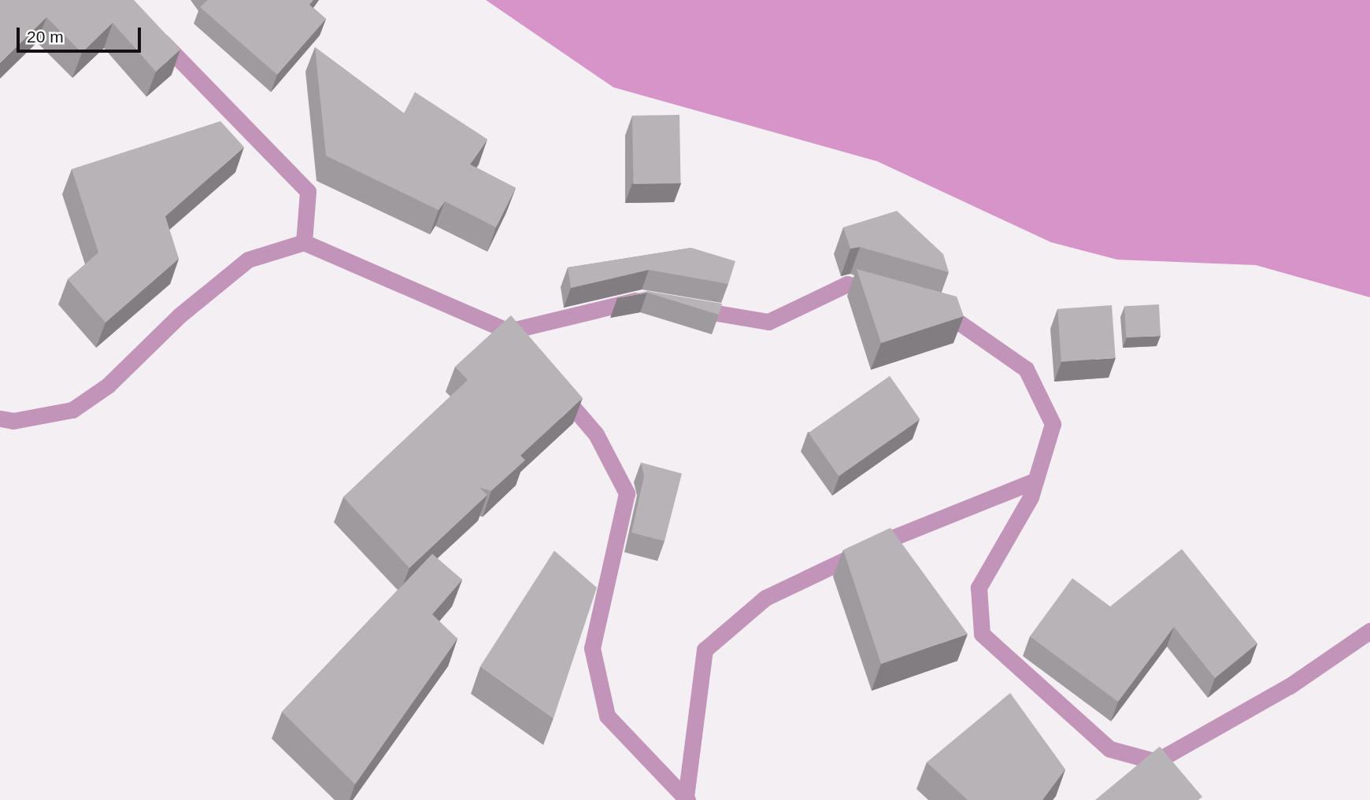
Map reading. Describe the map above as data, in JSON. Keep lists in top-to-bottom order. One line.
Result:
{"scale_bar":"20 m"}
